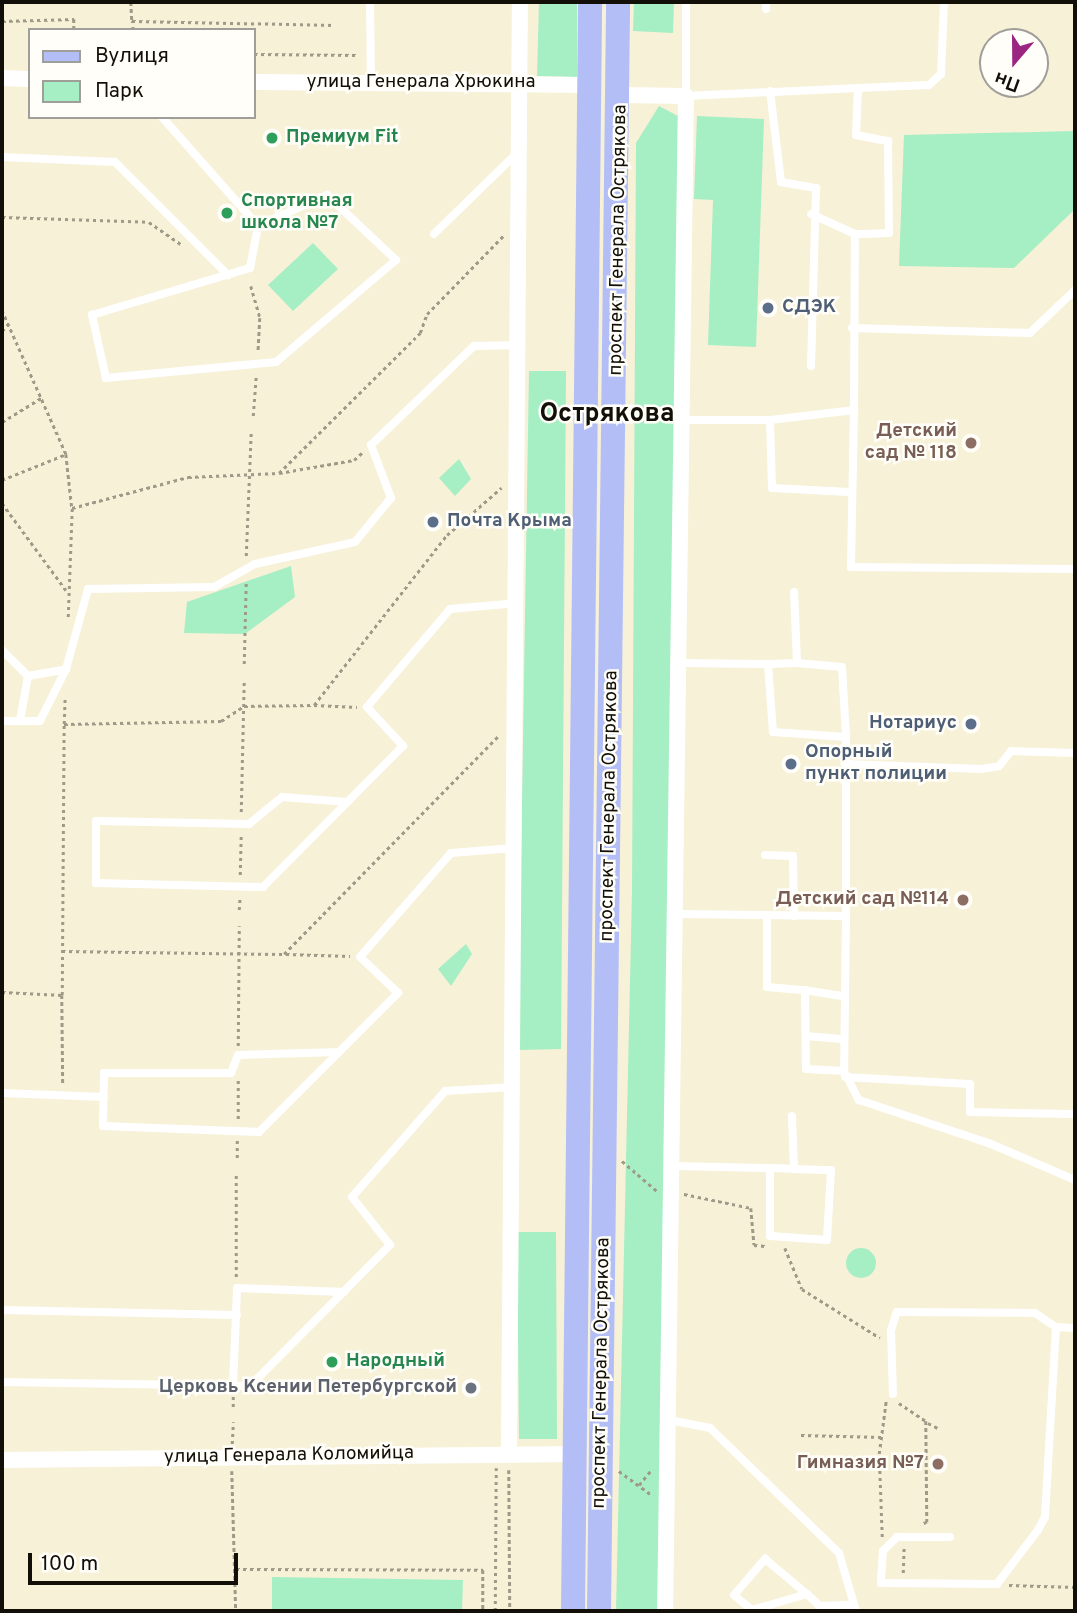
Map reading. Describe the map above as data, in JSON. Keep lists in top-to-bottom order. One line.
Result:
{"streets":{"main road":["проспект Генерала Острякова"],"street":["улица Генерала Хрюкина","улица Генерала Коломийца"]},"crossings":[["улица Генерала Хрюкина","проспект Генерала Острякова"],["проспект Генерала Острякова","улица Генерала Коломийца"]],"districts":["Острякова"],"places":["Премиум Fit","Спортивная школа №7","СДЭК","Детский сад № 118","Почта Крыма","Нотариус","Опорный пункт полиции","Детский сад №114","Народный","Церковь Ксении Петербургской","Гимназия №7"],"legend":["Вулиця","Парк"],"scale_bar":"100 m","north":"bottom"}
